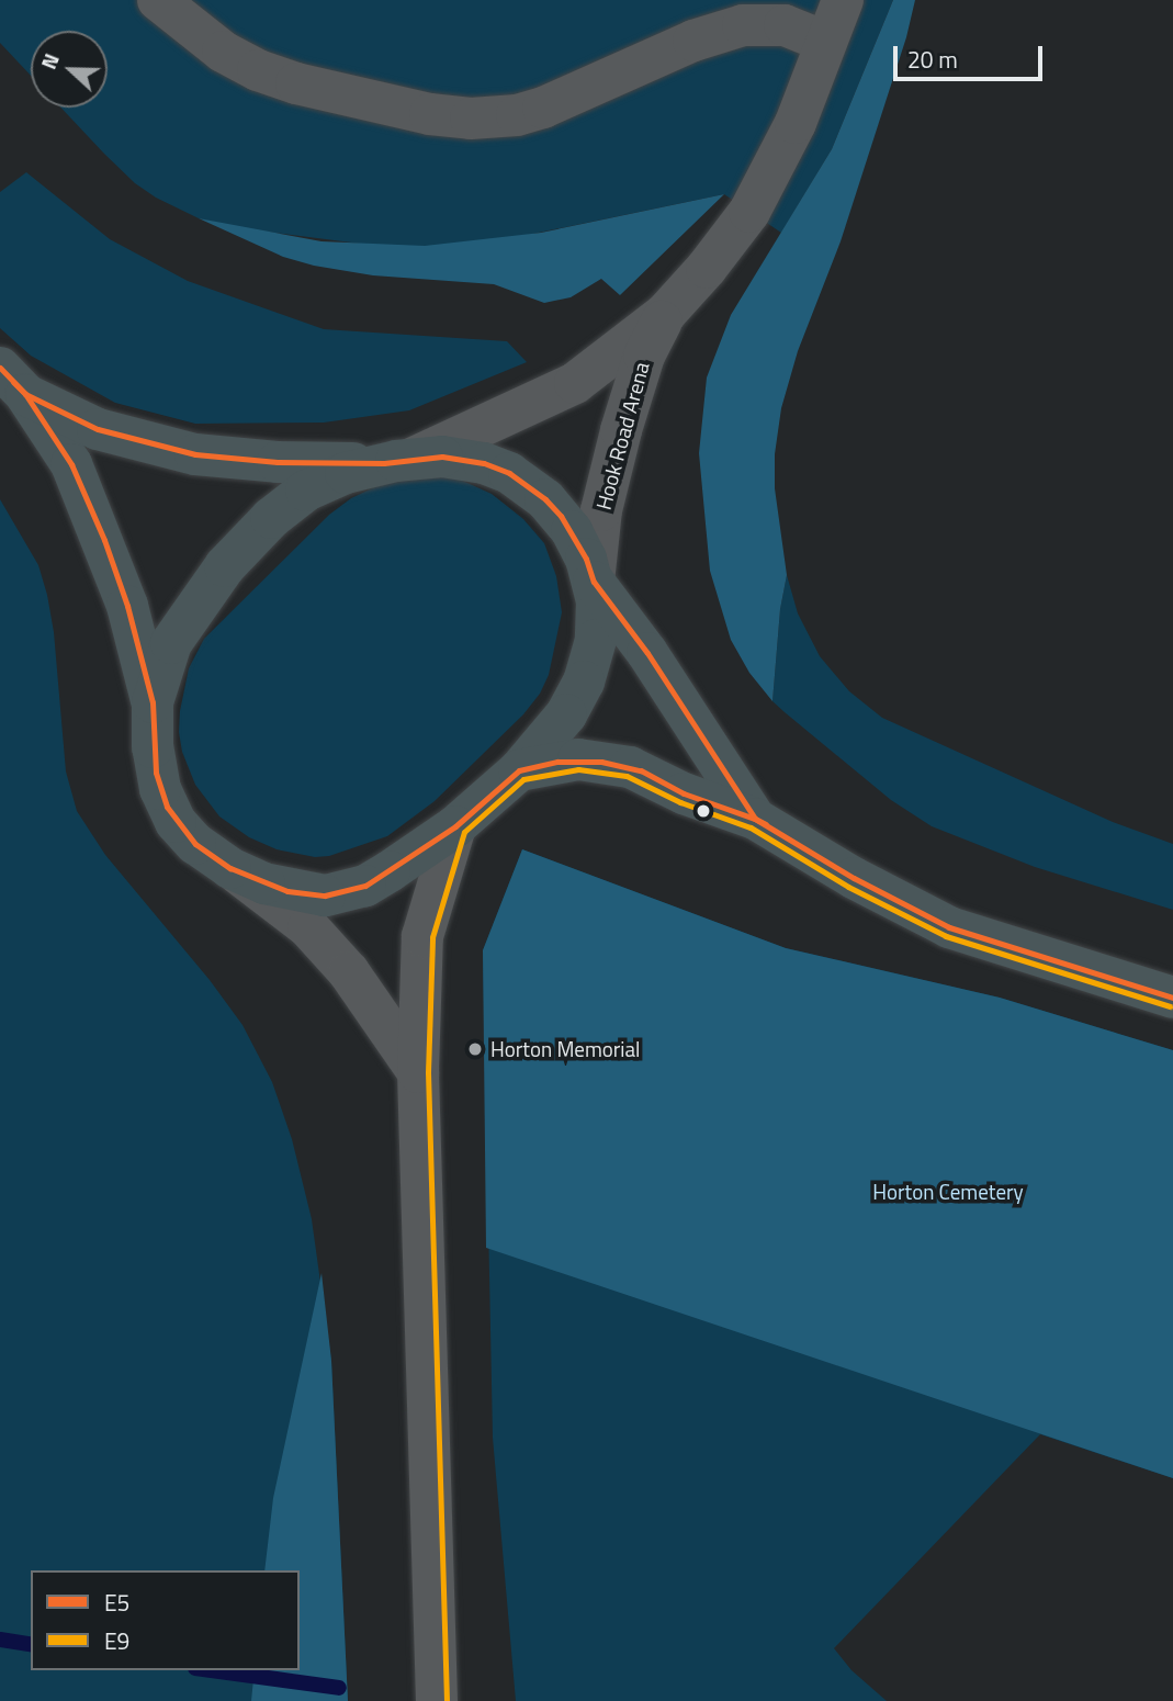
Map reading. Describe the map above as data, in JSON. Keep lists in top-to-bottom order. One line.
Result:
{"streets":{"street":["Hook Road Arena"]},"parks":["Horton Cemetery"],"places":["Horton Memorial"],"lines":["transit line E5","transit line E9"],"legend":["E5","E9"],"scale_bar":"20 m","north":"left"}
